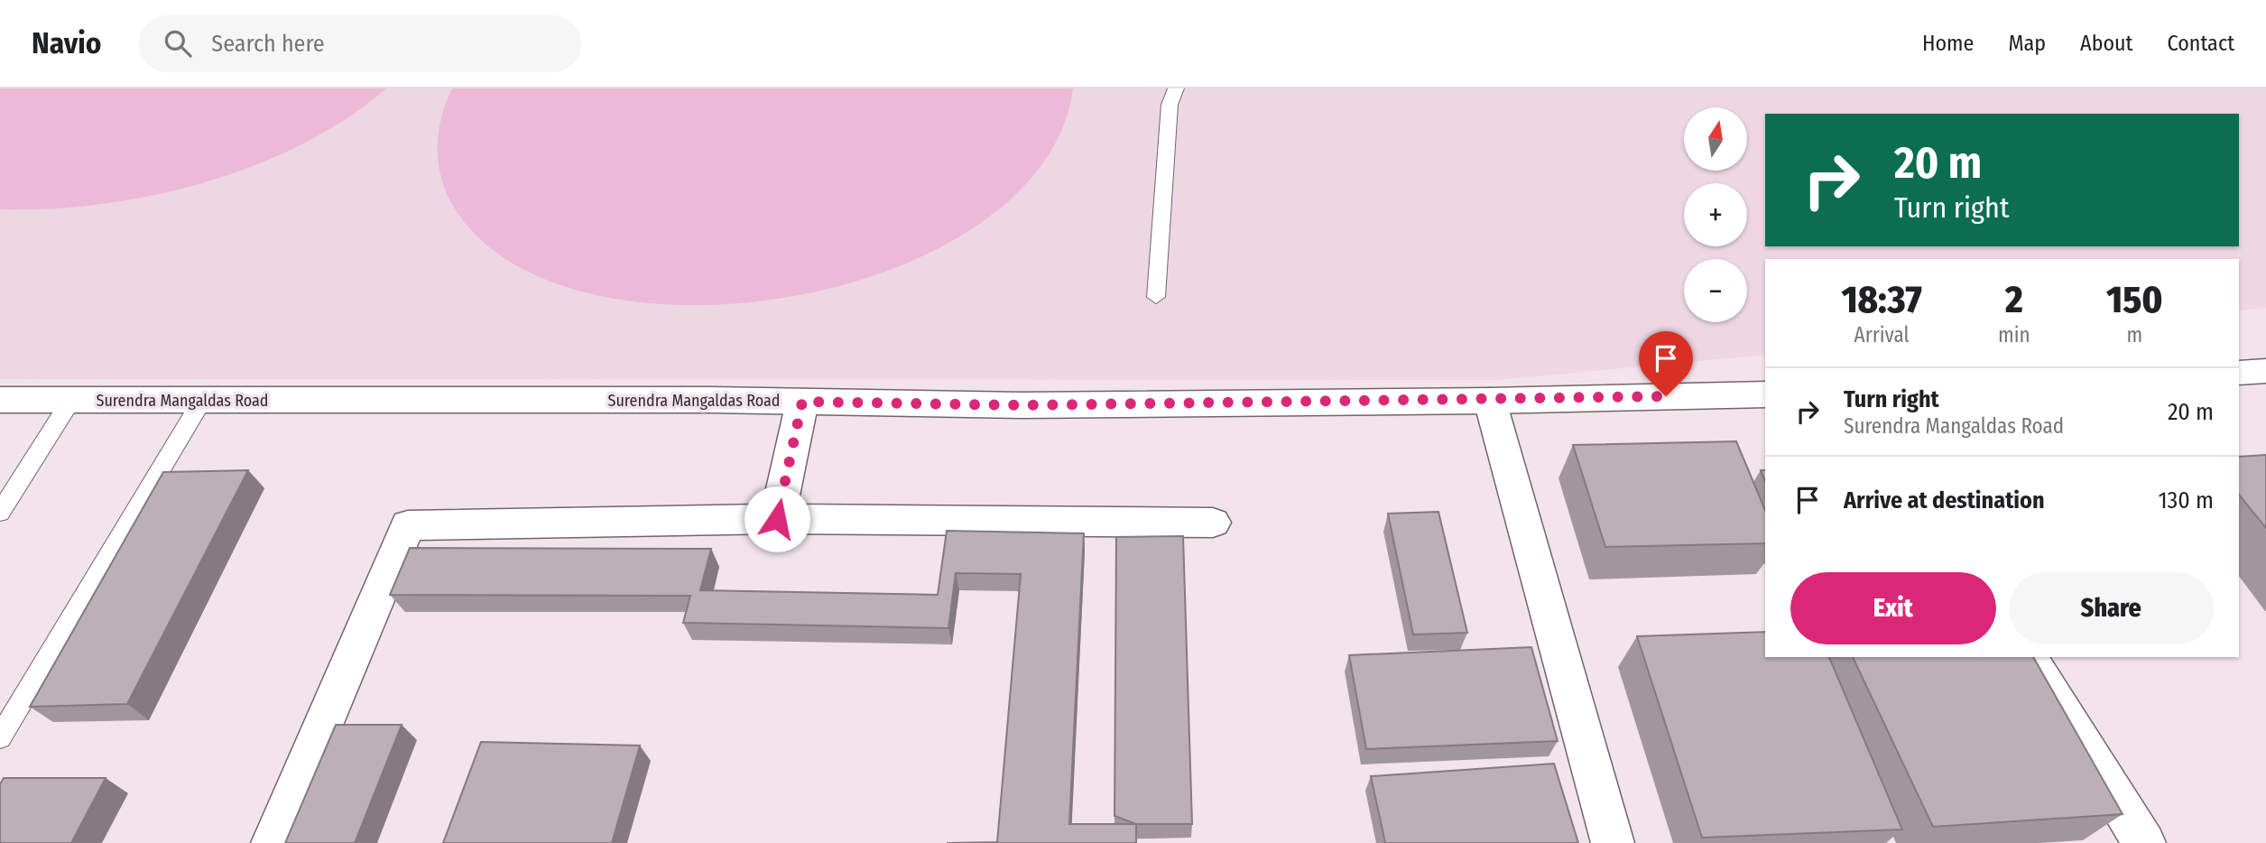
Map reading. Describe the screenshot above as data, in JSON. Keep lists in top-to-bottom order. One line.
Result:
{"streets":{"main road":["Surendra Mangaldas Road"]},"north":"top","page":{"header":"Navio","search":"Search here","nav":["Home","Map","About","Contact"],"map_buttons":["+","−"],"turn":["20 m","Turn right"],"eta":["18:37","Arrival","2","min","150","m"],"list":[{"name":"Turn right","note":"Surendra Mangaldas Road","value":"20 m"},{"name":"Arrive at destination","value":"130 m"}],"buttons":["Exit","Share"]}}
